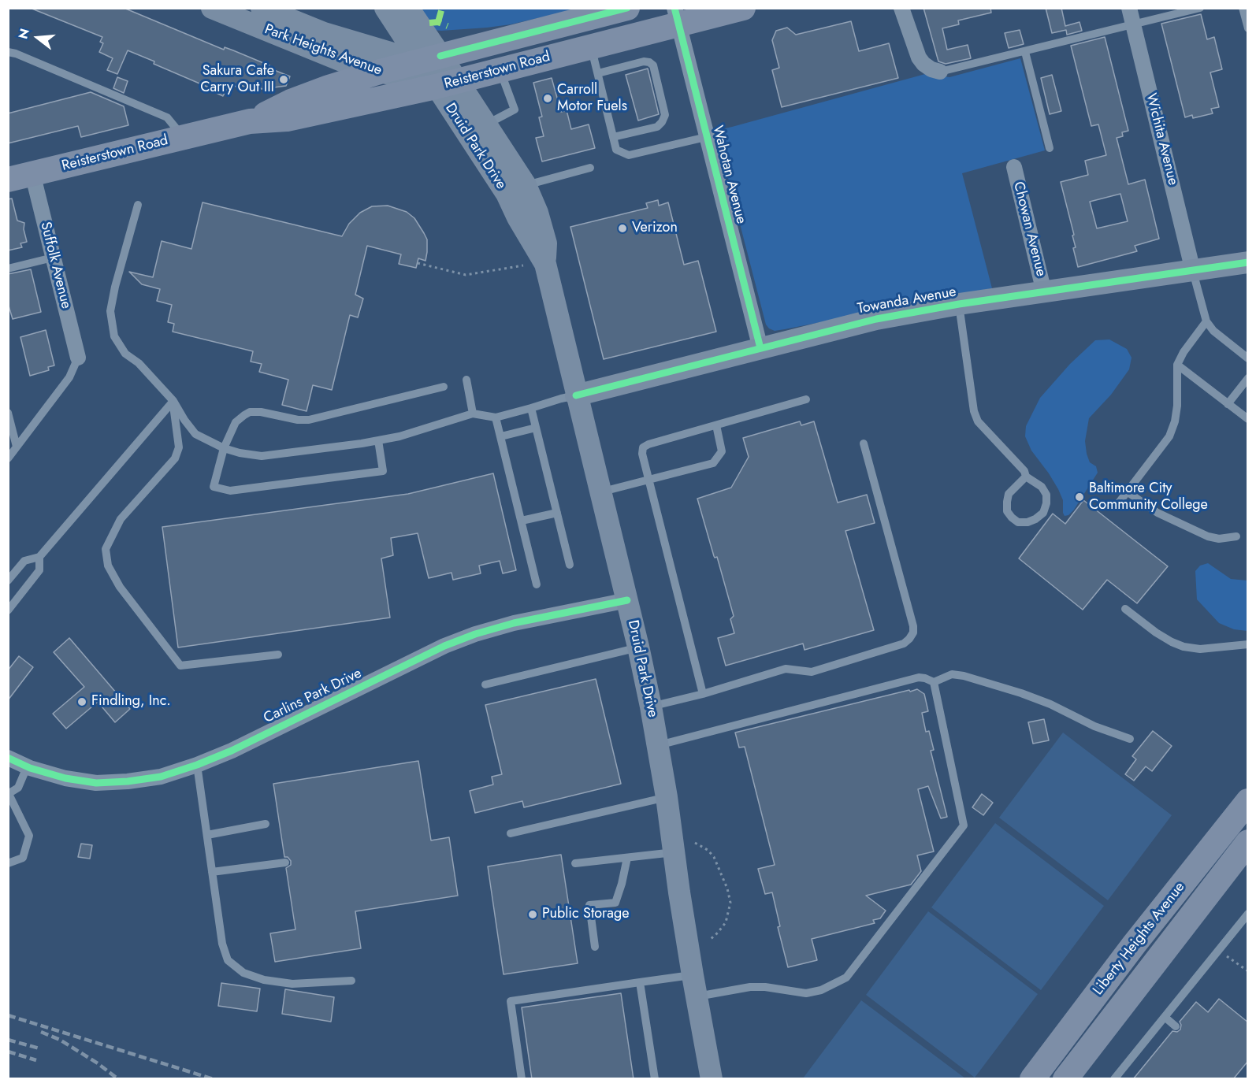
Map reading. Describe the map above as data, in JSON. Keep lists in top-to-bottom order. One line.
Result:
{"streets":{"main road":["Park Heights Avenue","Reisterstown Road","Druid Park Drive","Towanda Avenue","Liberty Heights Avenue"],"street":["Wichita Avenue","Wahotan Avenue","Chowan Avenue","Suffolk Avenue","Carlins Park Drive"]},"crossings":[["Park Heights Avenue","Reisterstown Road"],["Park Heights Avenue","Druid Park Drive"],["Reisterstown Road","Druid Park Drive"],["Reisterstown Road","Wahotan Avenue"],["Reisterstown Road","Suffolk Avenue"],["Wichita Avenue","Towanda Avenue"],["Druid Park Drive","Towanda Avenue"],["Druid Park Drive","Carlins Park Drive"],["Wahotan Avenue","Towanda Avenue"],["Chowan Avenue","Towanda Avenue"]],"places":["Sakura Cafe Carry Out III","Carroll Motor Fuels","Verizon","Baltimore City Community College","Findling, Inc.","Public Storage"],"north":"left"}
